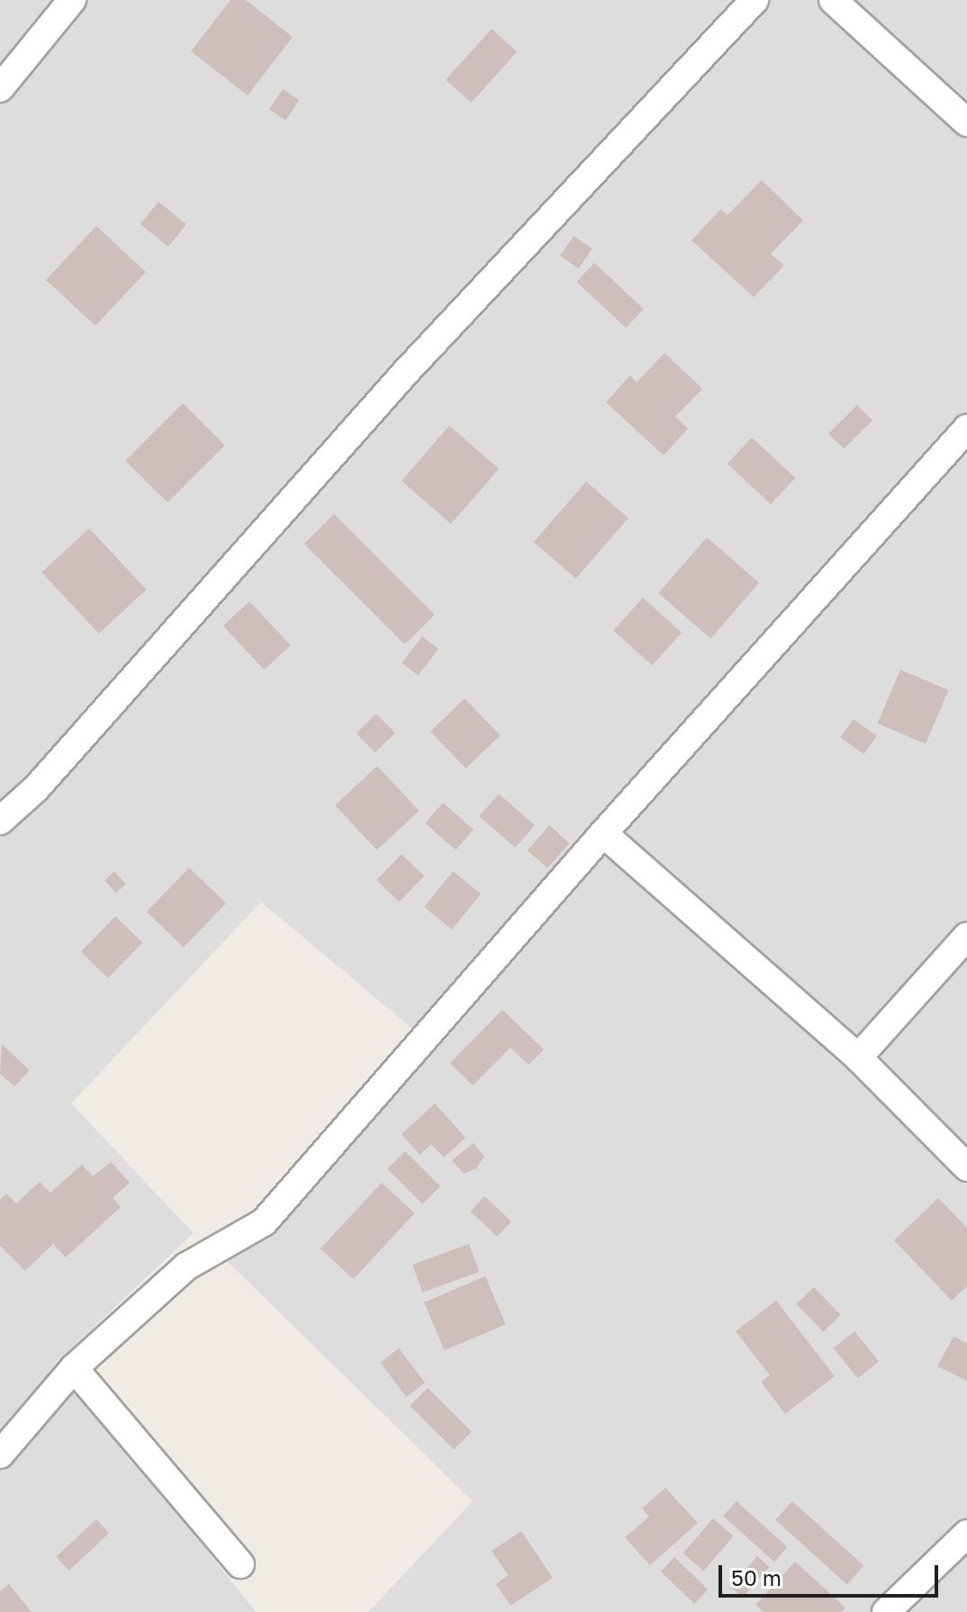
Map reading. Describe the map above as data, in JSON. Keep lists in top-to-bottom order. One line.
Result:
{"scale_bar":"50 m"}
